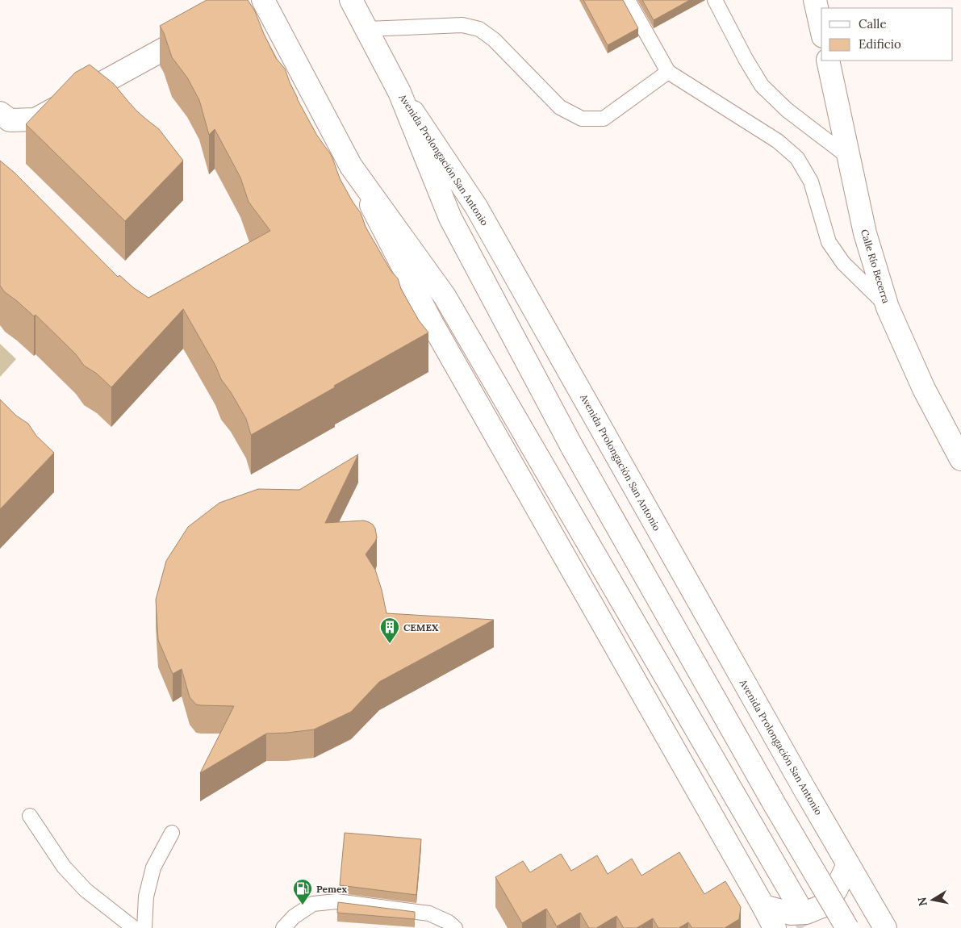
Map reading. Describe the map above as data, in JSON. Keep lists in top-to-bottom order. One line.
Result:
{"streets":{"street":["Avenida Prolongación San Antonio","Calle Río Becerra"]},"places":{"building":["CEMEX"],"fuel station":["Pemex"]},"legend":["Calle","Edificio"],"north":"left"}
